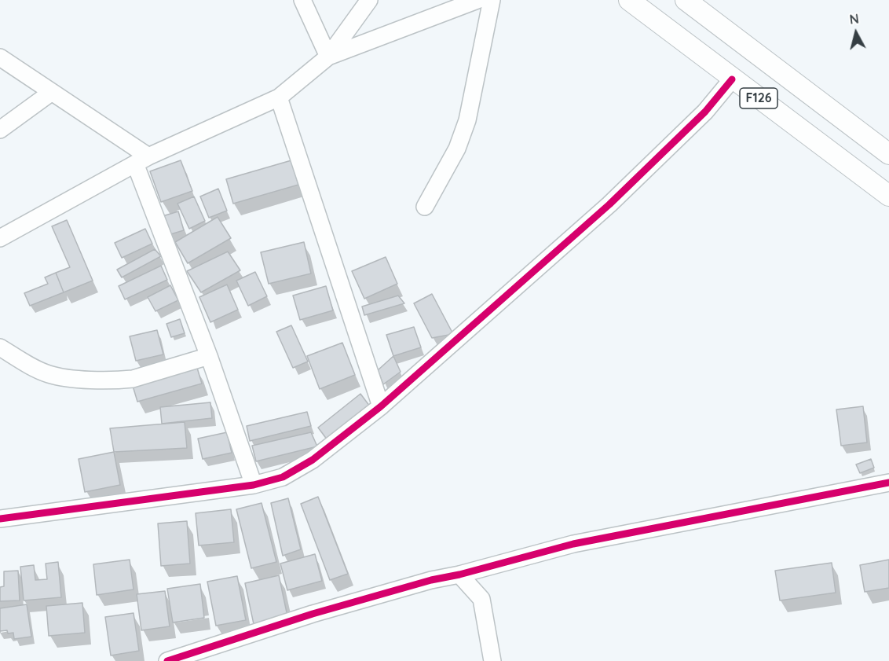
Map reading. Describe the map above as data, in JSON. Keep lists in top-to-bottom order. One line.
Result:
{"streets":{"main road":["F126"]},"north":"top"}
